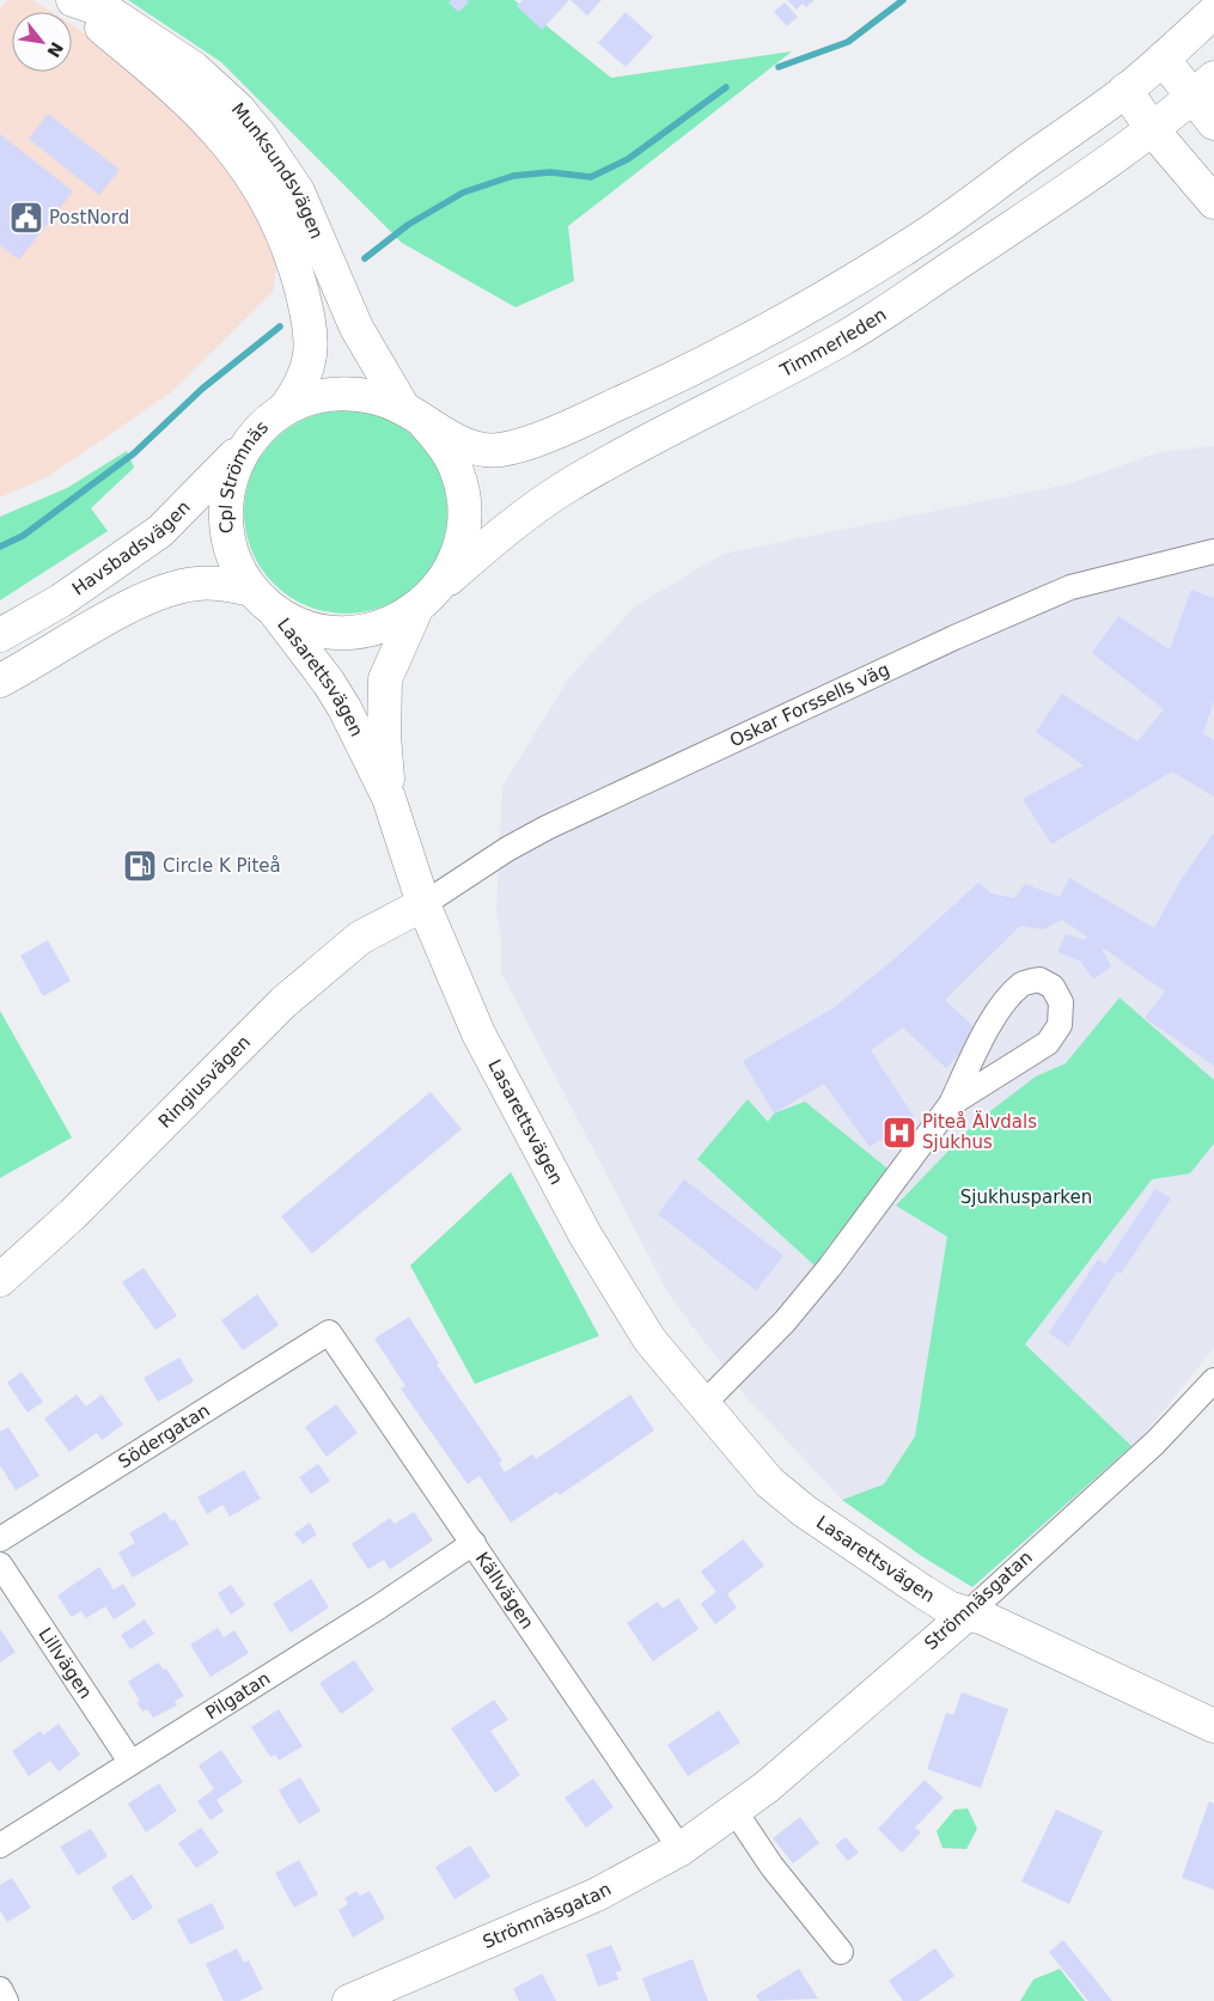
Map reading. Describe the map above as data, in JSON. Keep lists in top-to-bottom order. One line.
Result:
{"streets":{"street":["Munksundsvägen","Timmerleden","Cpl Strömnäs","Havsbadsvägen","Lasarettsvägen","Oskar Forssells väg","Ringiusvägen","Södergatan","Källvägen","Strömnäsgatan","Lillvägen","Pilgatan"]},"crossings":[["Munksundsvägen","Cpl Strömnäs"],["Timmerleden","Cpl Strömnäs"],["Cpl Strömnäs","Havsbadsvägen"],["Cpl Strömnäs","Lasarettsvägen"],["Lasarettsvägen","Oskar Forssells väg"],["Lasarettsvägen","Ringiusvägen"],["Lasarettsvägen","Strömnäsgatan"],["Oskar Forssells väg","Ringiusvägen"],["Södergatan","Källvägen"],["Källvägen","Strömnäsgatan"],["Källvägen","Pilgatan"],["Lillvägen","Pilgatan"]],"parks":["Sjukhusparken"],"places":{"public building":["PostNord"],"fuel station":["Circle K Piteå"],"hospital":["Piteå Älvdals Sjukhus"]},"north":"bottom right"}
